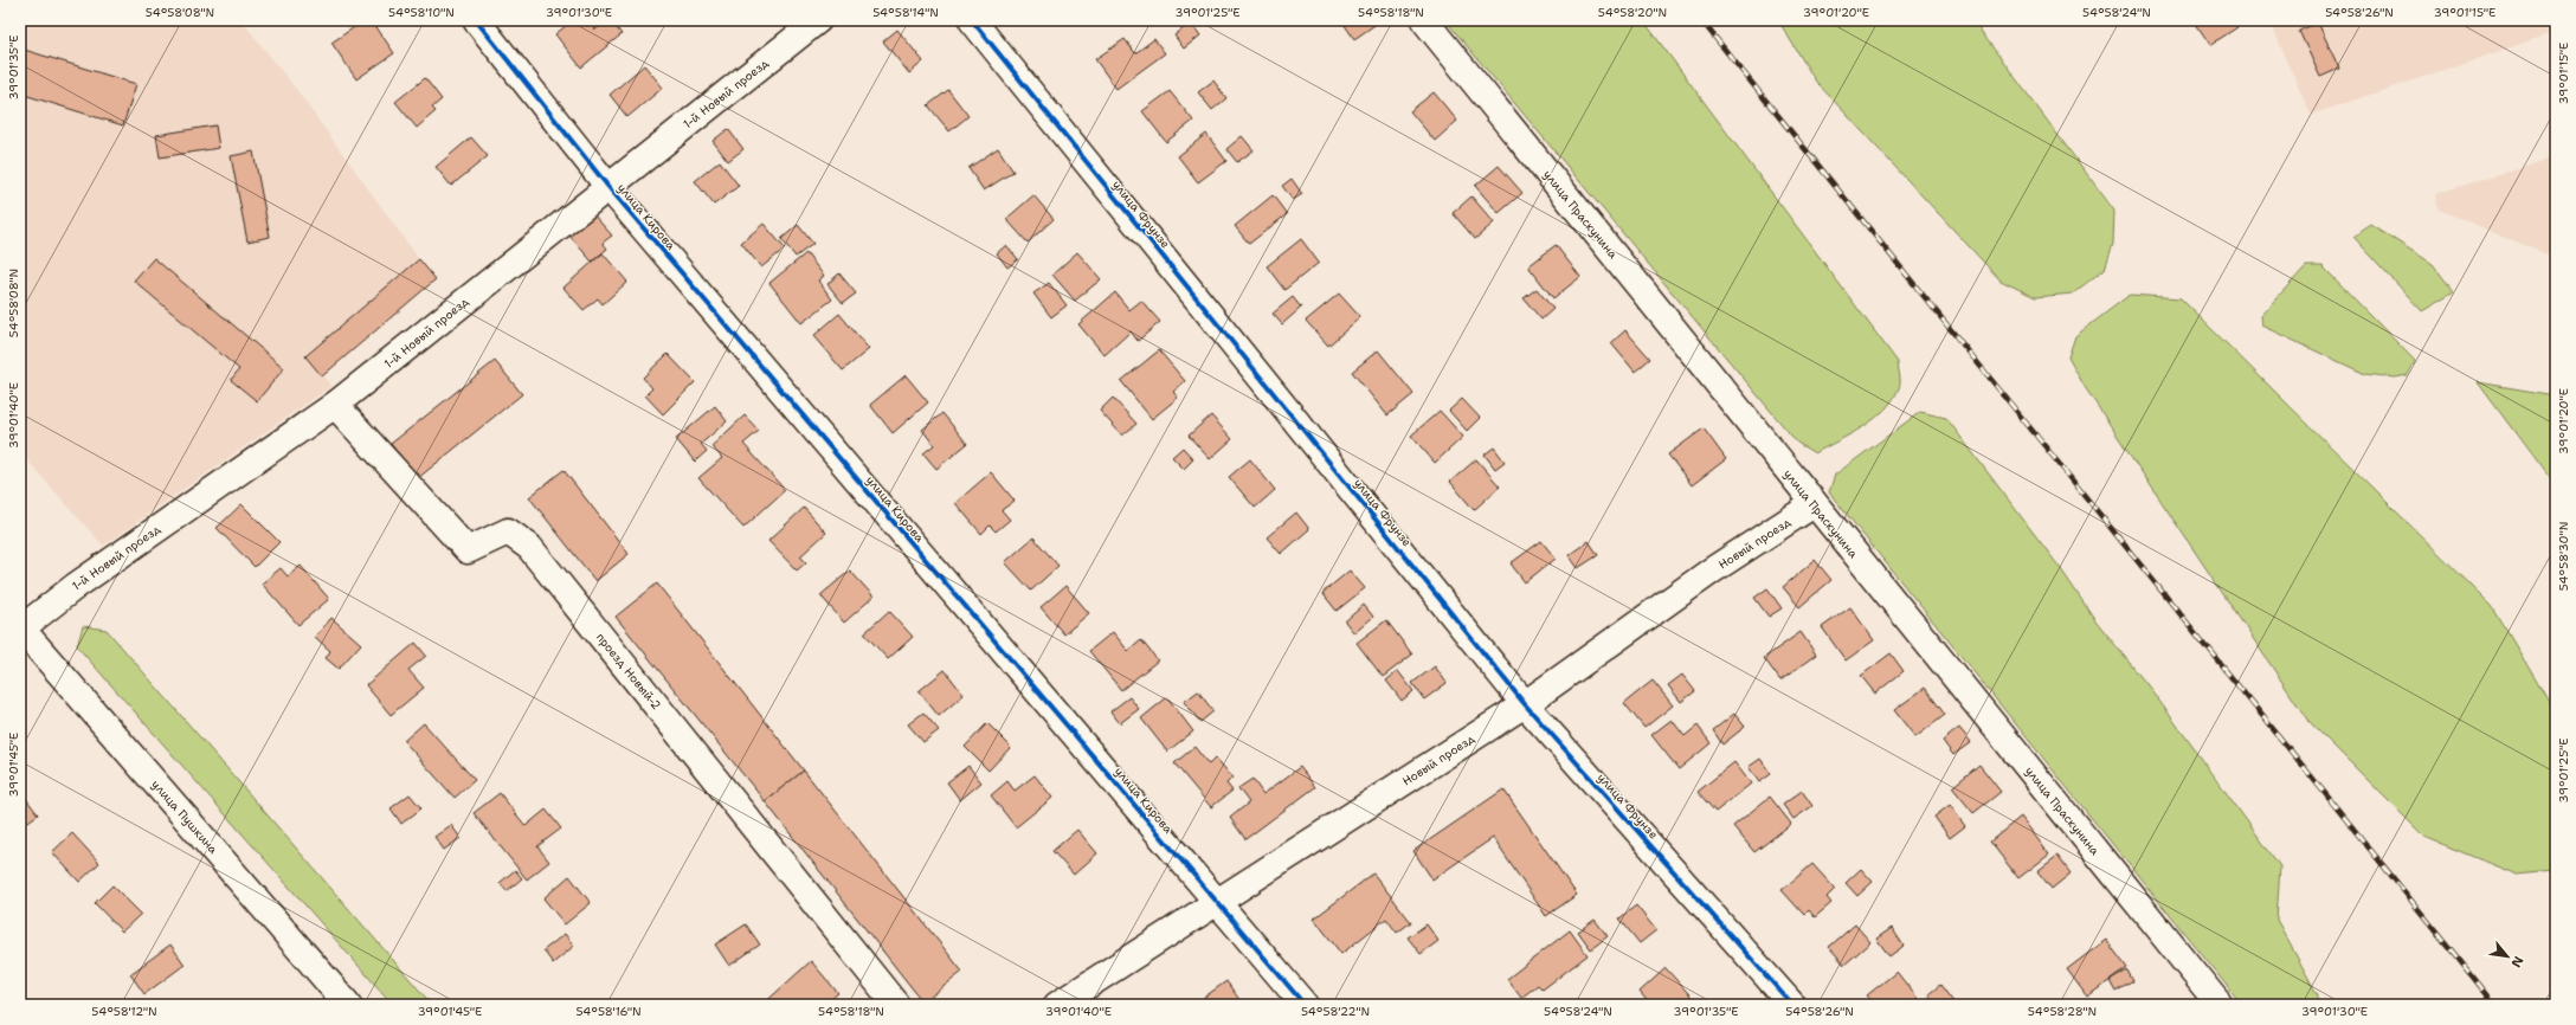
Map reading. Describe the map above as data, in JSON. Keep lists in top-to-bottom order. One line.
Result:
{"streets":{"street":["1-й Новый проезд","улица Фрунзе","улица Праскунина","улица Кирова","Новый проезд","проезд Новый-2","улица Пушкина"]},"crossings":[["1-й Новый проезд","улица Кирова"],["1-й Новый проезд","проезд Новый-2"],["1-й Новый проезд","улица Пушкина"],["улица Фрунзе","Новый проезд"],["улица Праскунина","Новый проезд"],["улица Кирова","Новый проезд"]],"north":"bottom right","coordinates":["54°58'08\"N","54°58'10\"N","39°01'30\"E","54°58'14\"N","39°01'25\"E","54°58'18\"N","54°58'20\"N","39°01'20\"E","54°58'24\"N","54°58'26\"N","39°01'15\"E","39°01'35\"E","39°01'40\"E","54°58'30\"N","39°01'45\"E","54°58'12\"N","54°58'16\"N","54°58'22\"N","54°58'28\"N"]}
